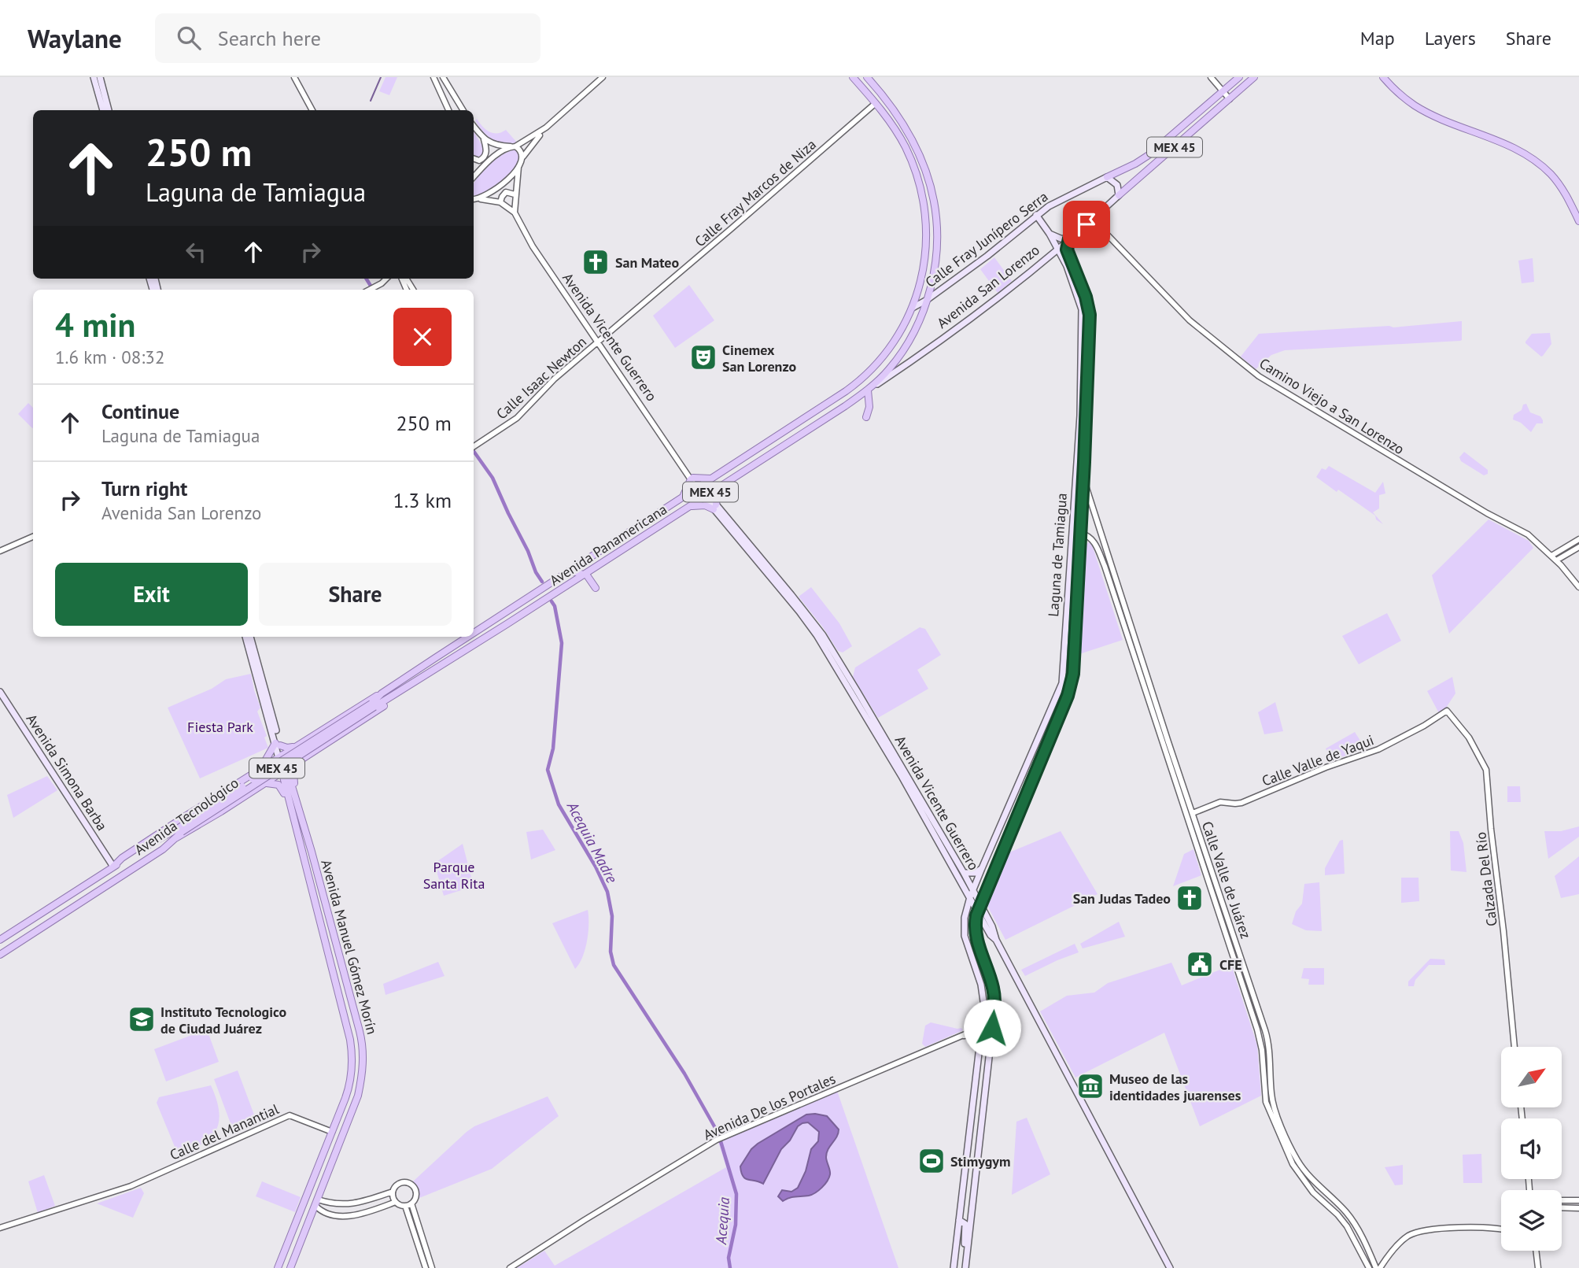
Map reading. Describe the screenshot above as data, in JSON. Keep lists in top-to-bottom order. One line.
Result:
{"streets":{"main road":["MEX 45","Calle Fray Junípero Serra","Avenida San Lorenzo","Avenida Vicente Guerrero","Avenida Panamericana","Laguna de Tamiagua","Avenida Simona Barba","Avenida Tecnológico","Avenida Manuel Gómez Morín"],"street":["Calle Fray Marcos de Niza","Calle Isaac Newton","Camino Viejo a San Lorenzo","Calle Valle de Yaqui","Calzada Del Río","Calle Valle de Juárez","Avenida De los Portales","Calle del Manantial"]},"crossings":[["MEX 45","Calle Fray Marcos de Niza"],["MEX 45","Calle Fray Junípero Serra"],["MEX 45","Avenida San Lorenzo"],["MEX 45","Avenida Panamericana"],["Calle Fray Marcos de Niza","Avenida Vicente Guerrero"],["Calle Fray Marcos de Niza","Calle Isaac Newton"],["Calle Fray Junípero Serra","Avenida Panamericana"],["Calle Fray Junípero Serra","Laguna de Tamiagua"],["Avenida San Lorenzo","Camino Viejo a San Lorenzo"],["Avenida San Lorenzo","Avenida Panamericana"],["Avenida San Lorenzo","Laguna de Tamiagua"],["Avenida Vicente Guerrero","Calle Isaac Newton"],["Avenida Vicente Guerrero","Avenida Panamericana"],["Avenida Vicente Guerrero","Laguna de Tamiagua"],["Avenida Panamericana","Avenida Tecnológico"],["Laguna de Tamiagua","Calle Valle de Juárez"],["Laguna de Tamiagua","Avenida De los Portales"],["Calle Valle de Yaqui","Calzada Del Río"],["Calle Valle de Yaqui","Calle Valle de Juárez"],["Avenida Simona Barba","Avenida Tecnológico"],["Avenida Manuel Gómez Morín","Calle del Manantial"]],"water":["Acequia Madre","Acequia"],"parks":["Fiesta Park","Parque Santa Rita"],"places":{"church":["San Mateo","San Judas Tadeo"],"theatre":["Cinemex San Lorenzo"],"public building":["CFE"],"school or university":["Instituto Tecnologico de Ciudad Juárez"],"museum":["Museo de las identidades juarenses"],"sports":["Stimygym"]},"north":"top right","page":{"header":"Waylane","search":"Search here","nav":["Map","Layers","Share"],"turn":["250 m","Laguna de Tamiagua"],"heading":["4 min","1.6 km · 08:32"],"list":[{"name":"Continue","note":"Laguna de Tamiagua","value":"250 m"},{"name":"Turn right","note":"Avenida San Lorenzo","value":"1.3 km"}],"buttons":["Exit","Share"]}}
